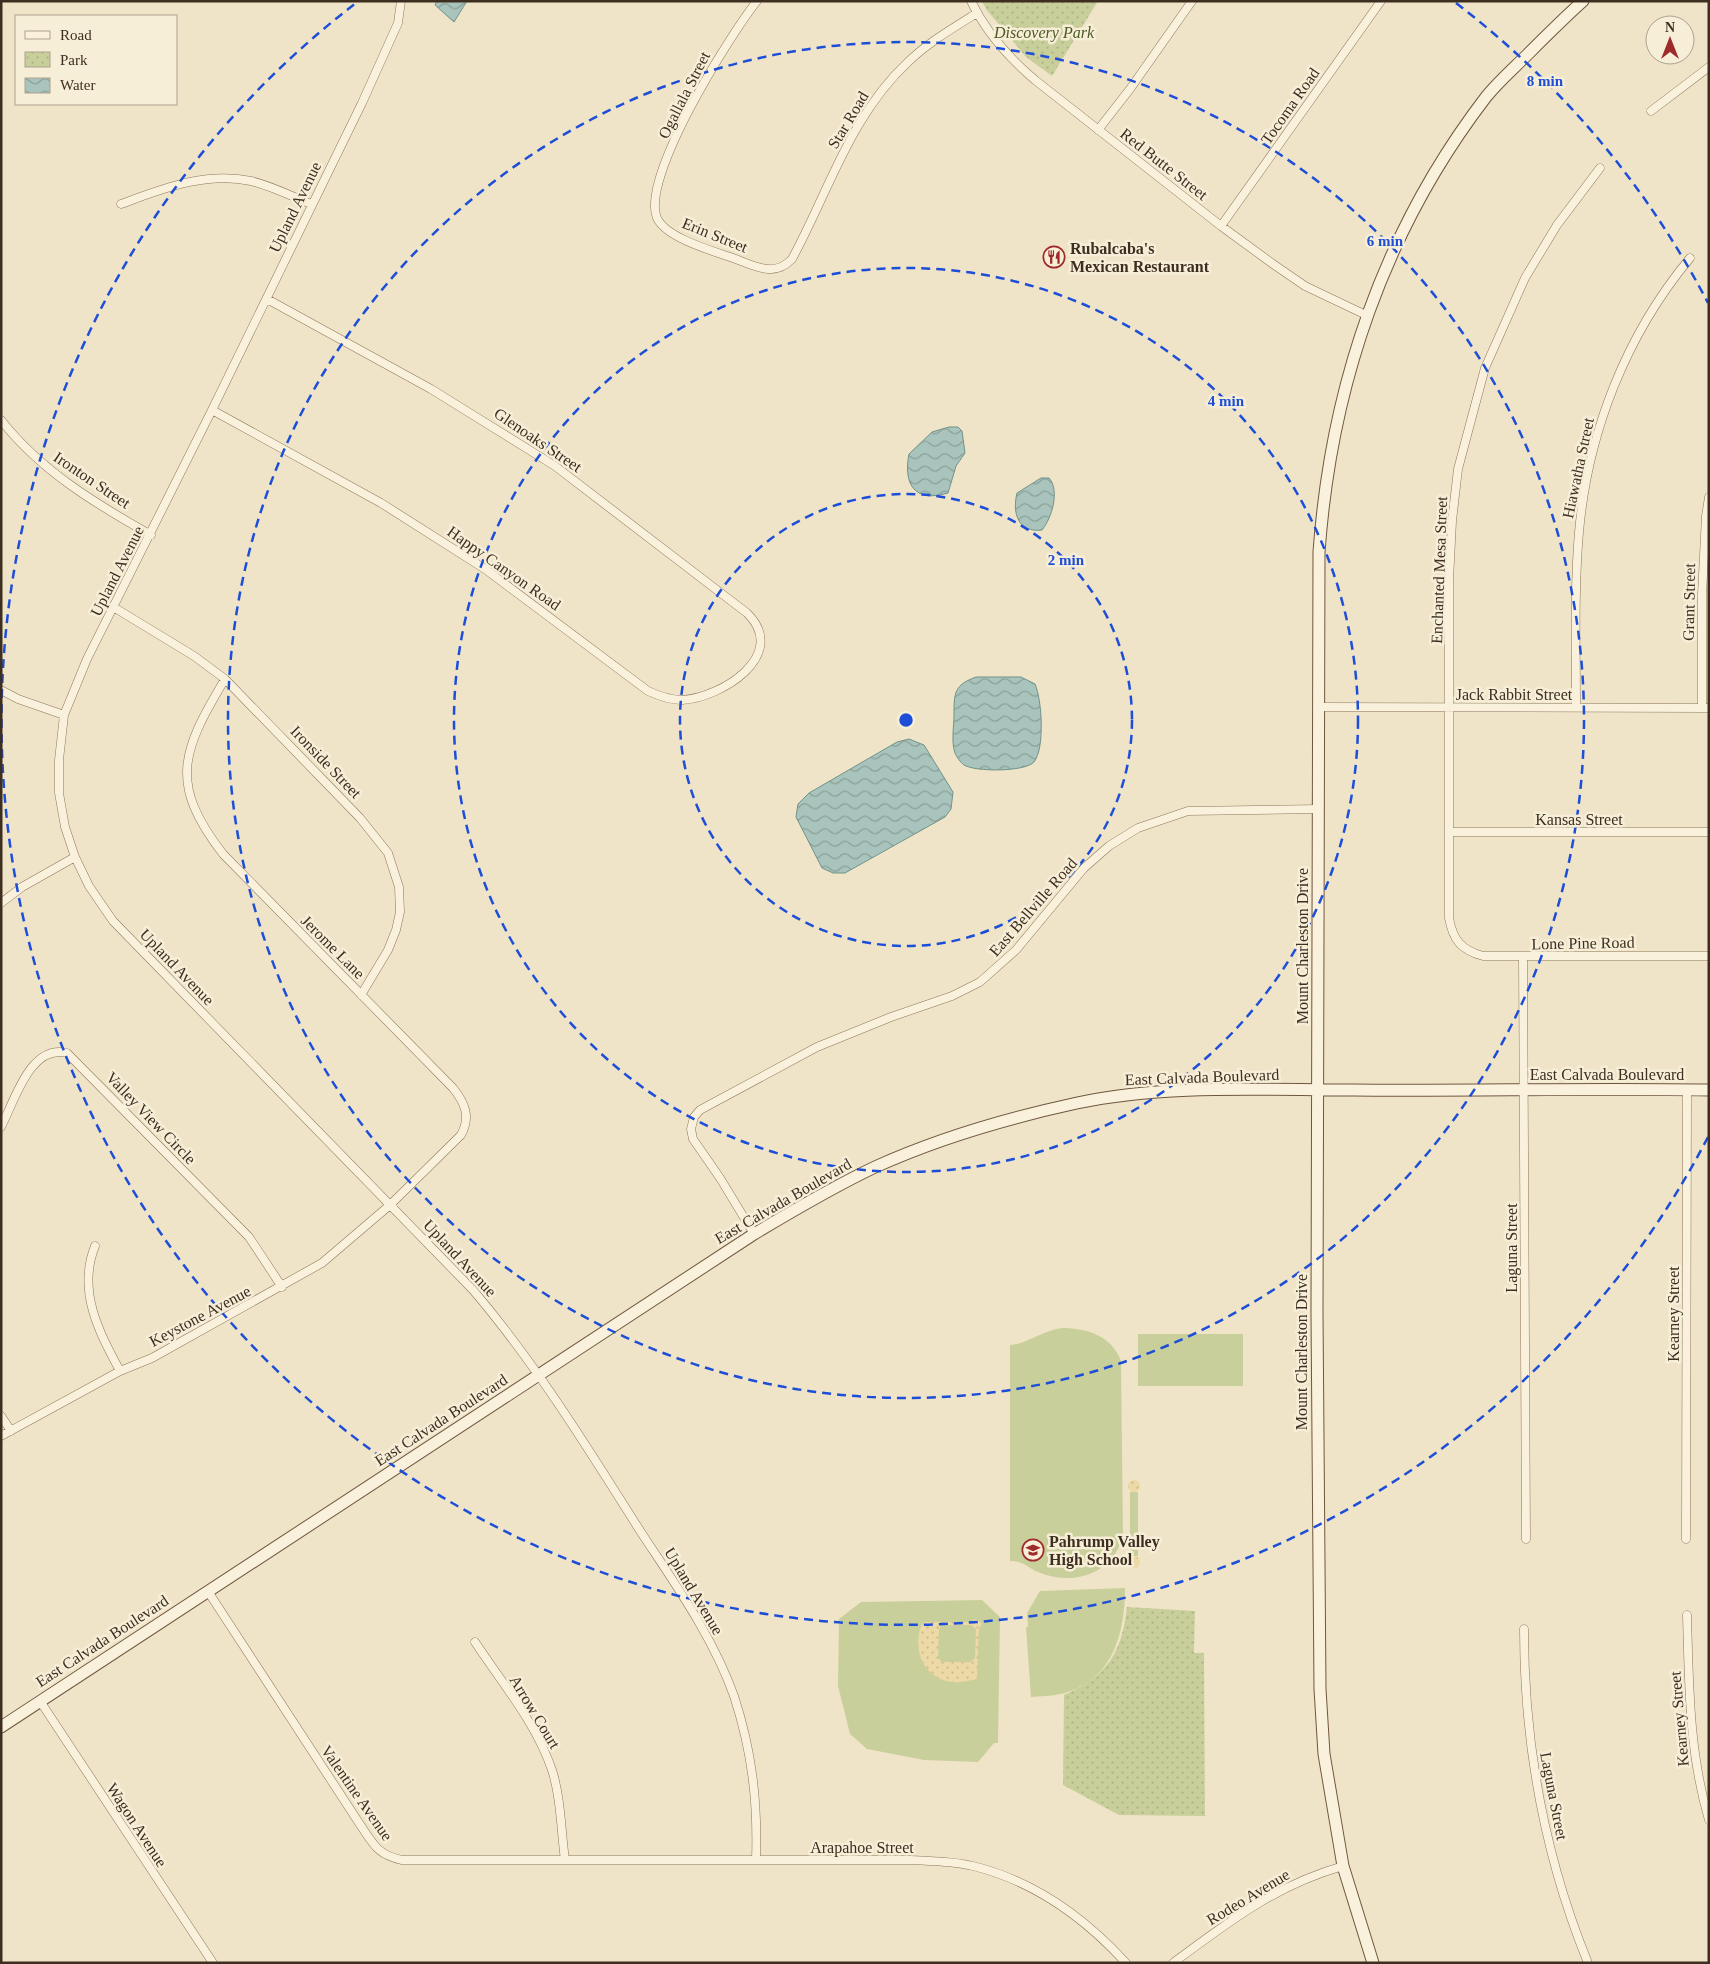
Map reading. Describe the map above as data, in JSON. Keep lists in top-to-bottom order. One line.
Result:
{"streets":{"street":["Ogallala Street","Tocoma Road","Star Road","Red Butte Street","Upland Avenue","Erin Street","Glenoaks Street","Hiawatha Street","Ironton Street","Happy Canyon Road","Enchanted Mesa Street","Grant Street","Jack Rabbit Street","Ironside Street","Kansas Street","East Bellville Road","Lone Pine Road","Mount Charleston Drive","Jerome Lane","East Calvada Boulevard","Valley View Circle","Laguna Street","Kearney Street","Keystone Avenue","Arrow Court","Valentine Avenue","Wagon Avenue","Arapahoe Street","Rodeo Avenue"]},"crossings":[["Ogallala Street","Erin Street"],["Tocoma Road","Red Butte Street"],["Star Road","Red Butte Street"],["Star Road","Erin Street"],["Red Butte Street","Mount Charleston Drive"],["Upland Avenue","Glenoaks Street"],["Upland Avenue","Ironton Street"],["Upland Avenue","Happy Canyon Road"],["Upland Avenue","Ironside Street"],["Upland Avenue","Jerome Lane"],["Upland Avenue","East Calvada Boulevard"],["Upland Avenue","Keystone Avenue"],["Upland Avenue","Arapahoe Street"],["Glenoaks Street","Happy Canyon Road"],["Hiawatha Street","Jack Rabbit Street"],["Enchanted Mesa Street","Jack Rabbit Street"],["Enchanted Mesa Street","Kansas Street"],["Enchanted Mesa Street","Lone Pine Road"],["Grant Street","Jack Rabbit Street"],["Jack Rabbit Street","Mount Charleston Drive"],["Ironside Street","Jerome Lane"],["East Bellville Road","Mount Charleston Drive"],["East Bellville Road","East Calvada Boulevard"],["Lone Pine Road","Laguna Street"],["Mount Charleston Drive","East Calvada Boulevard"],["Mount Charleston Drive","Rodeo Avenue"],["Jerome Lane","Keystone Avenue"],["East Calvada Boulevard","Laguna Street"],["East Calvada Boulevard","Kearney Street"],["East Calvada Boulevard","Valentine Avenue"],["East Calvada Boulevard","Wagon Avenue"],["Valley View Circle","Keystone Avenue"],["Arrow Court","Valentine Avenue"],["Arrow Court","Arapahoe Street"],["Valentine Avenue","Arapahoe Street"]],"parks":["Discovery Park"],"places":{"restaurant":["Rubalcaba's Mexican Restaurant"],"school or university":["Pahrump Valley High School"]},"legend":["Road","Park","Water"],"north":"top","rings":["8 min","6 min","4 min","2 min"]}
